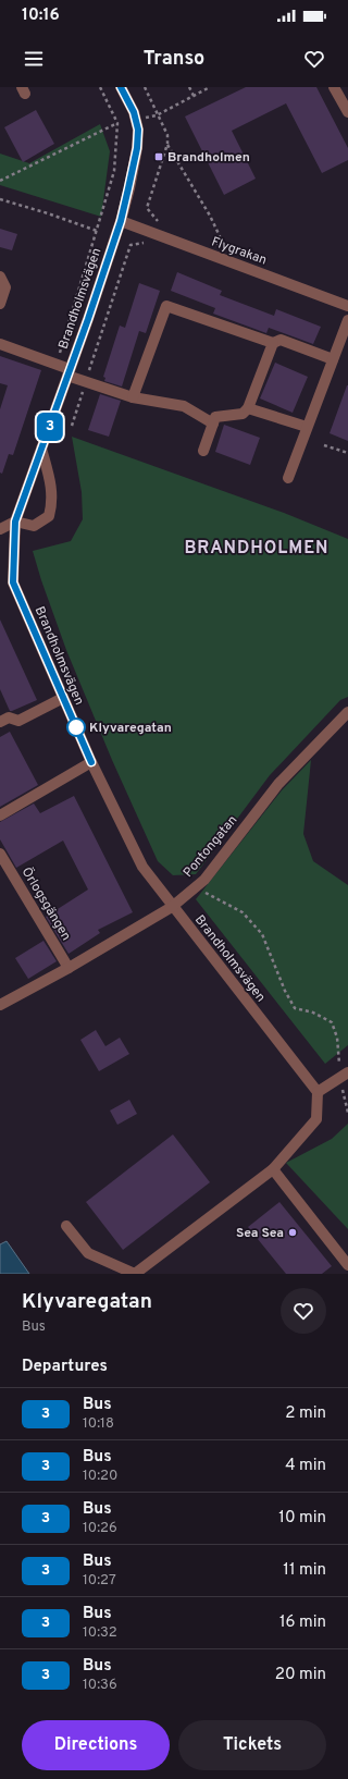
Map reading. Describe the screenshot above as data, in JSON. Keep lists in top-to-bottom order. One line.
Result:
{"streets":{"street":["Flygrakan","Brandholmsvägen","Pontongatan","Örlogsgängen"]},"crossings":[["Flygrakan","Brandholmsvägen"],["Brandholmsvägen","Pontongatan"],["Pontongatan","Örlogsgängen"]],"districts":["BRANDHOLMEN"],"places":{"transit":["Brandholmen"],"other":["Klyvaregatan","Sea Sea"]},"lines":["bus line 3"],"page":{"status":"10:16","header":"Transo","on_map":"3","heading":[["Klyvaregatan","Bus"],"Departures"],"list":[{"mark":"3","name":"Bus","note":"10:18","value":"2 min"},{"mark":"3","name":"Bus","note":"10:20","value":"4 min"},{"mark":"3","name":"Bus","note":"10:26","value":"10 min"},{"mark":"3","name":"Bus","note":"10:27","value":"11 min"},{"mark":"3","name":"Bus","note":"10:32","value":"16 min"},{"mark":"3","name":"Bus","note":"10:36","value":"20 min"}],"buttons":["Directions","Tickets"]}}
